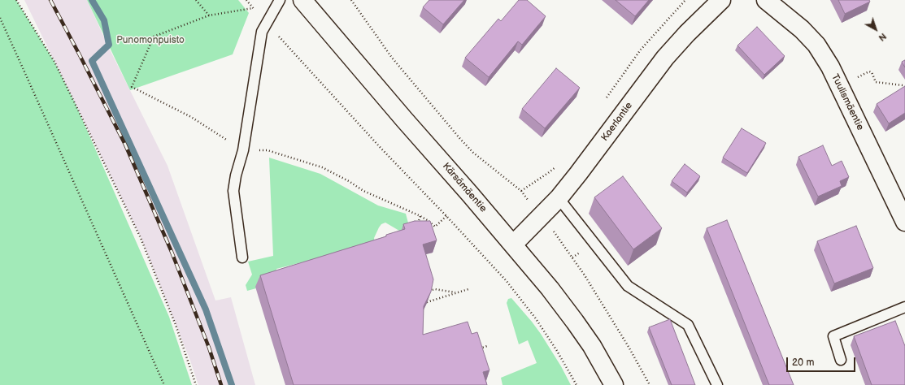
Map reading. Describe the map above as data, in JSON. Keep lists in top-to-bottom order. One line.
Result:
{"streets":{"street":["Tuulismäentie","Kaerlantie","Kärsämäentie"]},"crossings":[["Kaerlantie","Kärsämäentie"]],"parks":["Punomonpuisto"],"scale_bar":"20 m","north":"bottom right"}
